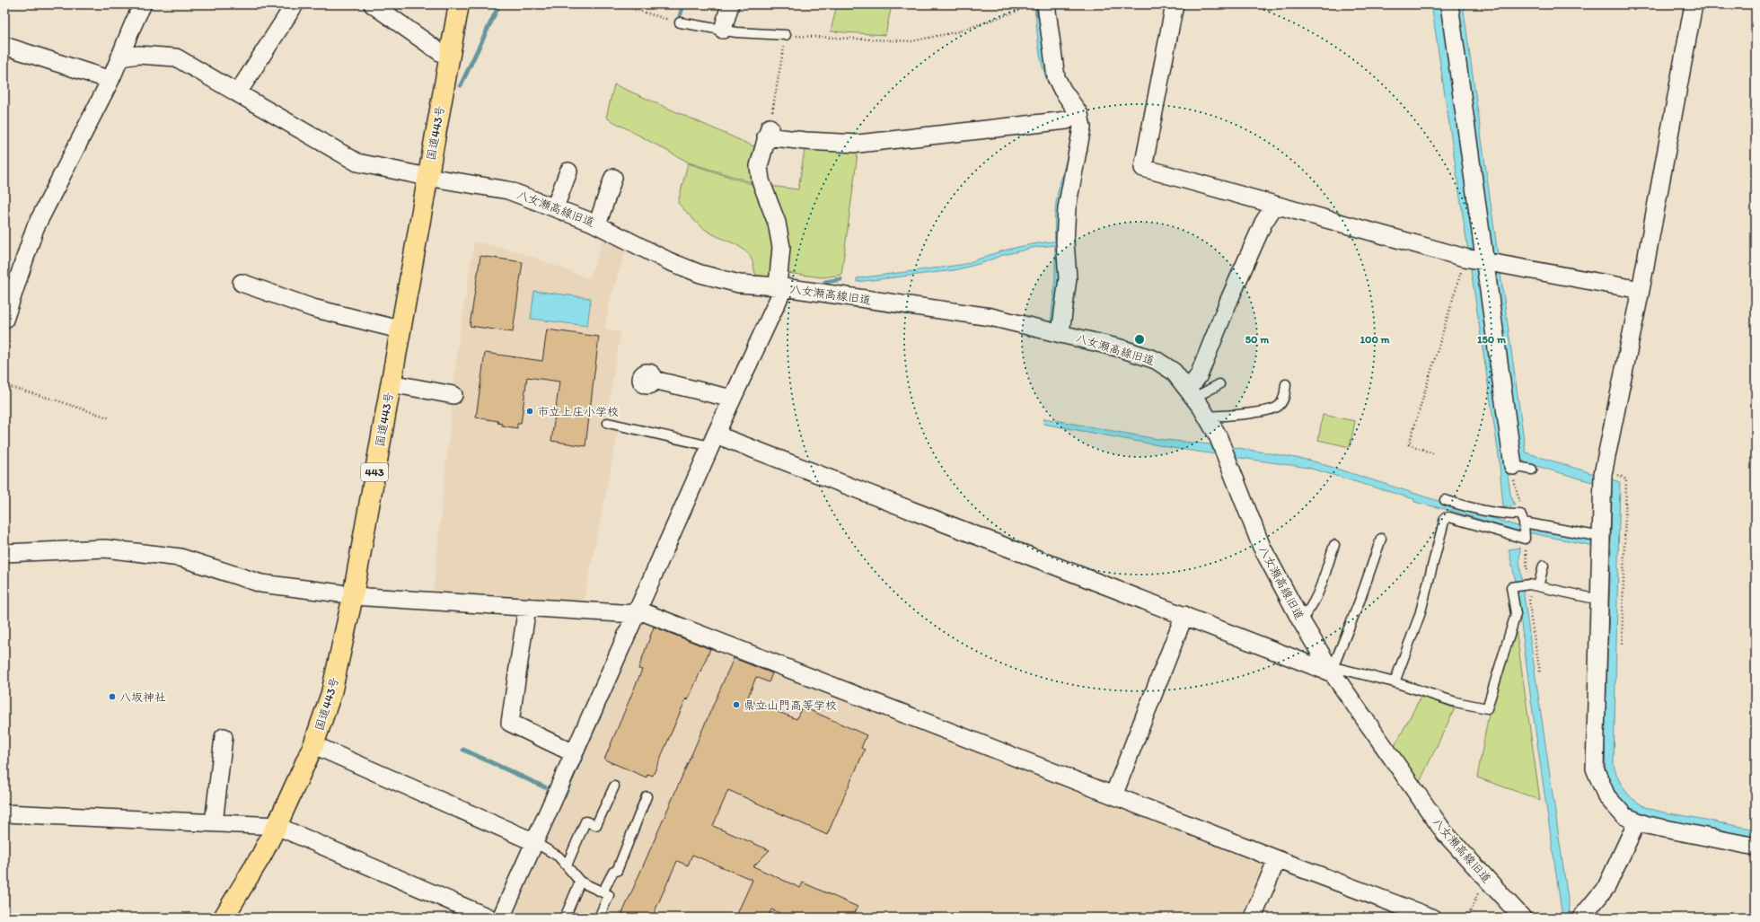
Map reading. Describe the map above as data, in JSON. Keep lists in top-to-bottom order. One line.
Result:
{"streets":{"highway":["国道443号","443"],"street":["八女瀬高線旧道"]},"crossings":[["国道443号","八女瀬高線旧道"]],"places":["市立上庄小学校","八坂神社","県立山門高等学校"],"rings":["50 m","100 m","150 m"]}
